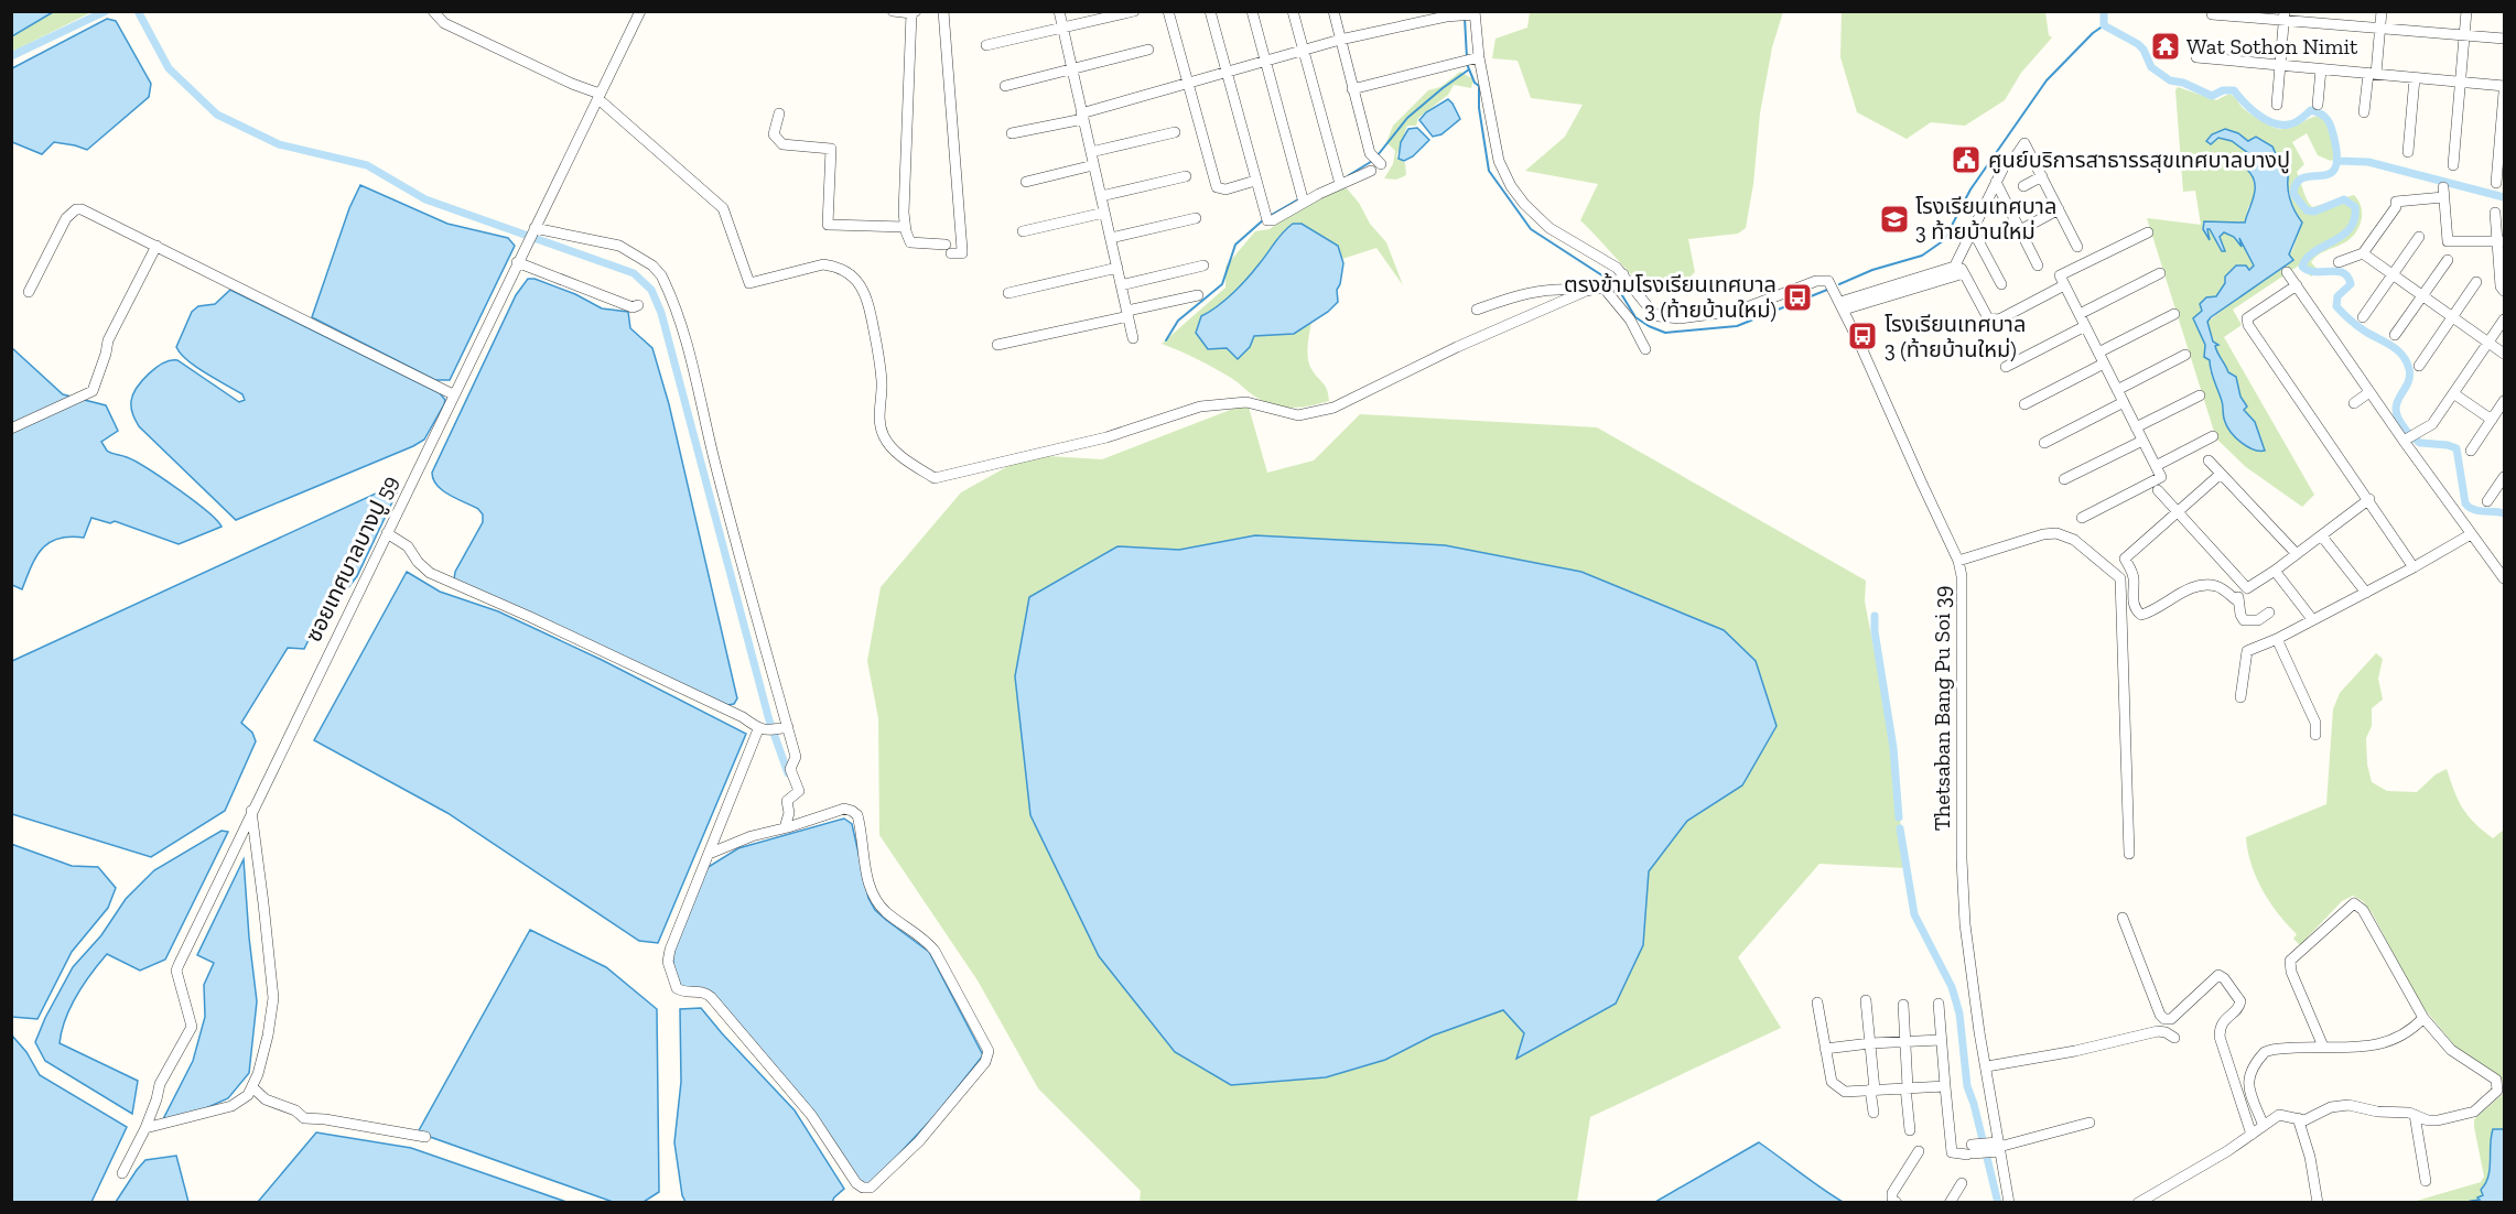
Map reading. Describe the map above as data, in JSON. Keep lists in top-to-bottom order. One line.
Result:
{"streets":{"street":["ซอยเทศบาลบางปู 59","Thetsaban Bang Pu Soi 39"]},"places":{"temple":["Wat Sothon Nimit"],"public building":["ศูนย์บริการสาธารรสุขเทศบาลบางปู"],"school or university":["โรงเรียนเทศบาล 3 ท้ายบ้านใหม่"],"bus stop":["ตรงข้ามโรงเรียนเทศบาล 3 (ท้ายบ้านใหม่)","โรงเรียนเทศบาล 3 (ท้ายบ้านใหม่)"]}}
